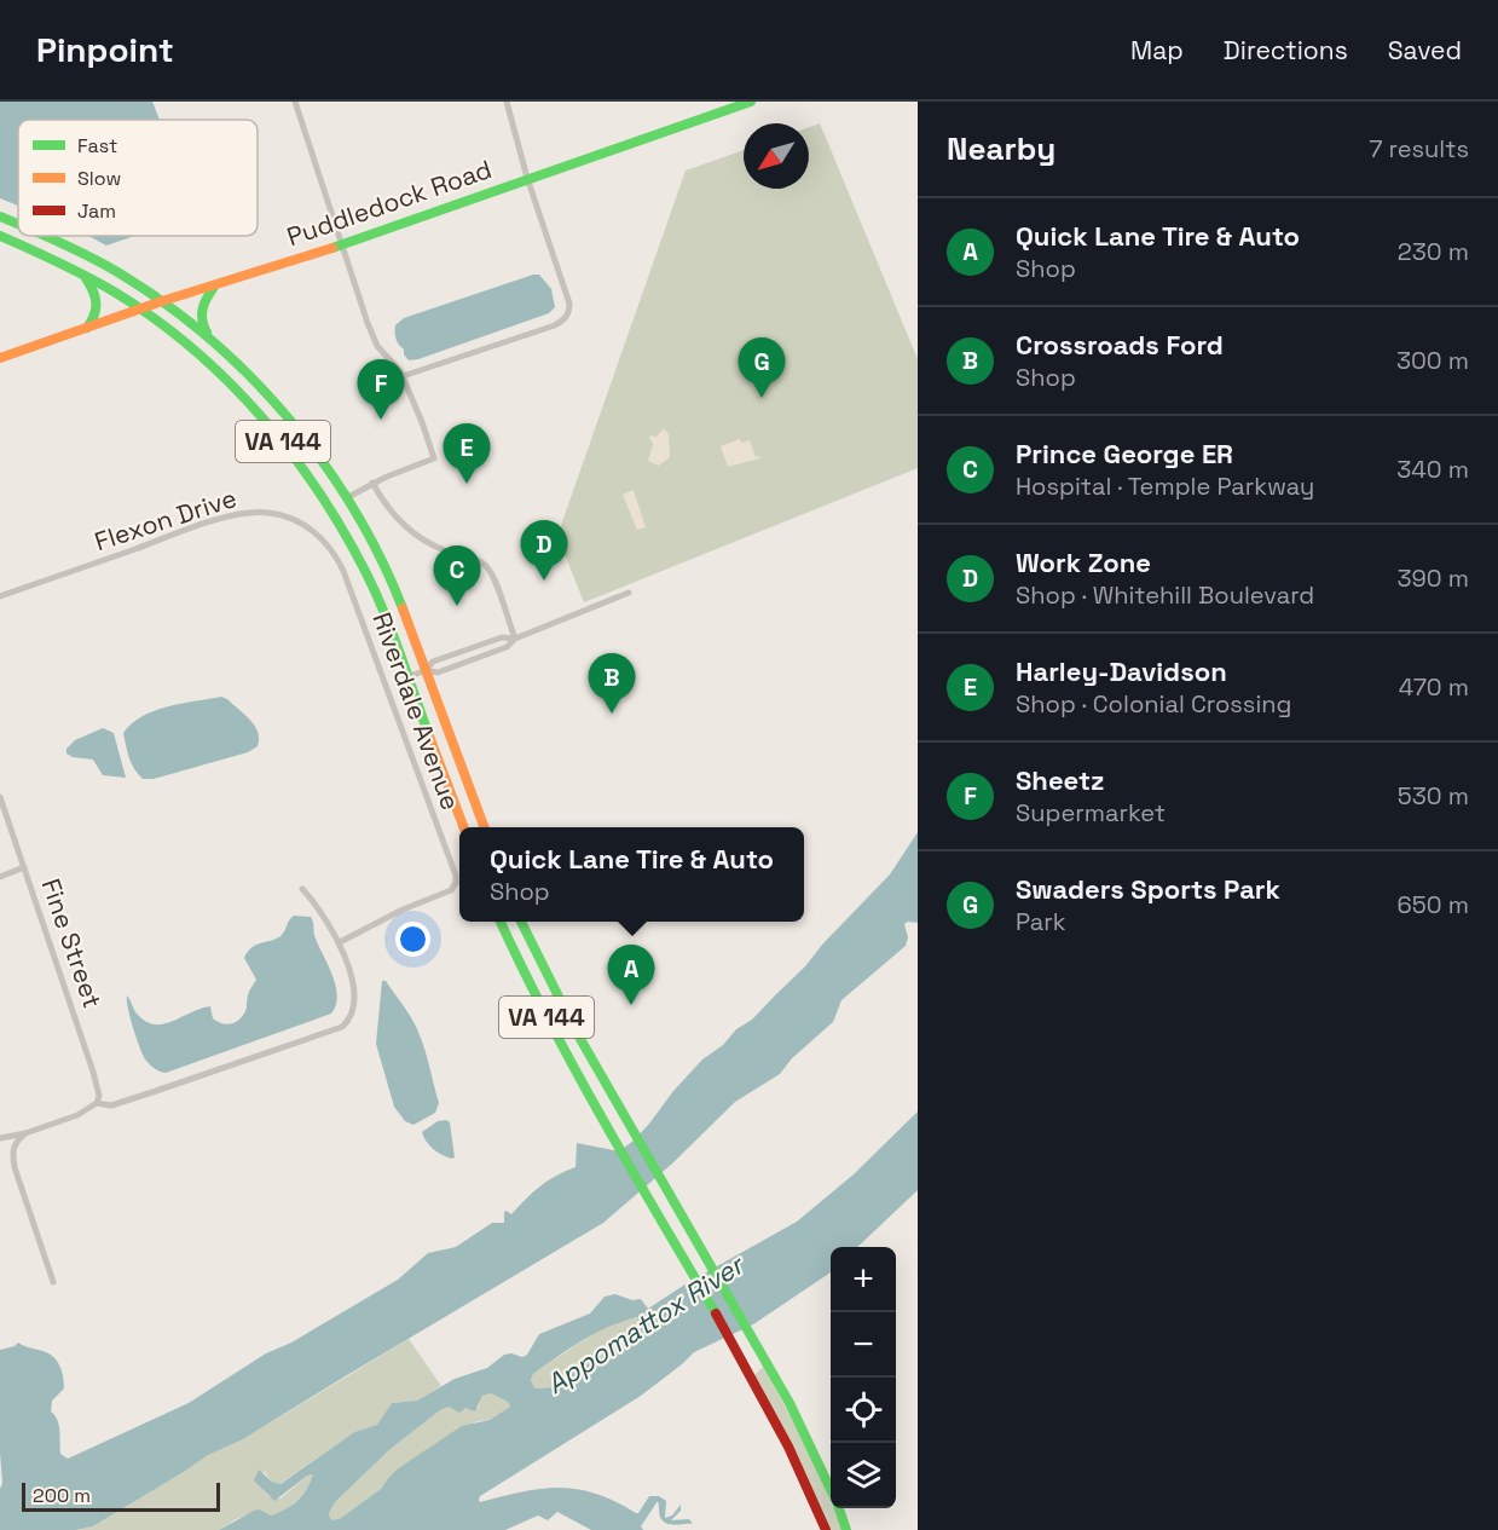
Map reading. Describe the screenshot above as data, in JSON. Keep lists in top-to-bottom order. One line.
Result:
{"streets":{"main road":["Puddledock Road","VA 144"],"street":["Flexon Drive","Riverdale Avenue","Fine Street"]},"crossings":[["Puddledock Road","VA 144"],["Flexon Drive","Riverdale Avenue"]],"water":["Appomattox River"],"legend":["Fast","Slow","Jam"],"scale_bar":"200 m","north":"bottom left","page":{"header":"Pinpoint","nav":["Map","Directions","Saved"],"heading":["Nearby","7 results"],"list":[{"mark":"A","name":"Quick Lane Tire & Auto","note":"Shop","value":"230 m"},{"mark":"B","name":"Crossroads Ford","note":"Shop","value":"300 m"},{"mark":"C","name":"Prince George ER","note":"Hospital · Temple Parkway","value":"340 m"},{"mark":"D","name":"Work Zone","note":"Shop · Whitehill Boulevard","value":"390 m"},{"mark":"E","name":"Harley-Davidson","note":"Shop · Colonial Crossing","value":"470 m"},{"mark":"F","name":"Sheetz","note":"Supermarket","value":"530 m"},{"mark":"G","name":"Swaders Sports Park","note":"Park","value":"650 m"}],"pins":["G","F","E","D","C","B","A"],"popup":["Quick Lane Tire & Auto","Shop"],"map_buttons":["+","−"],"scale":"200 m"}}
